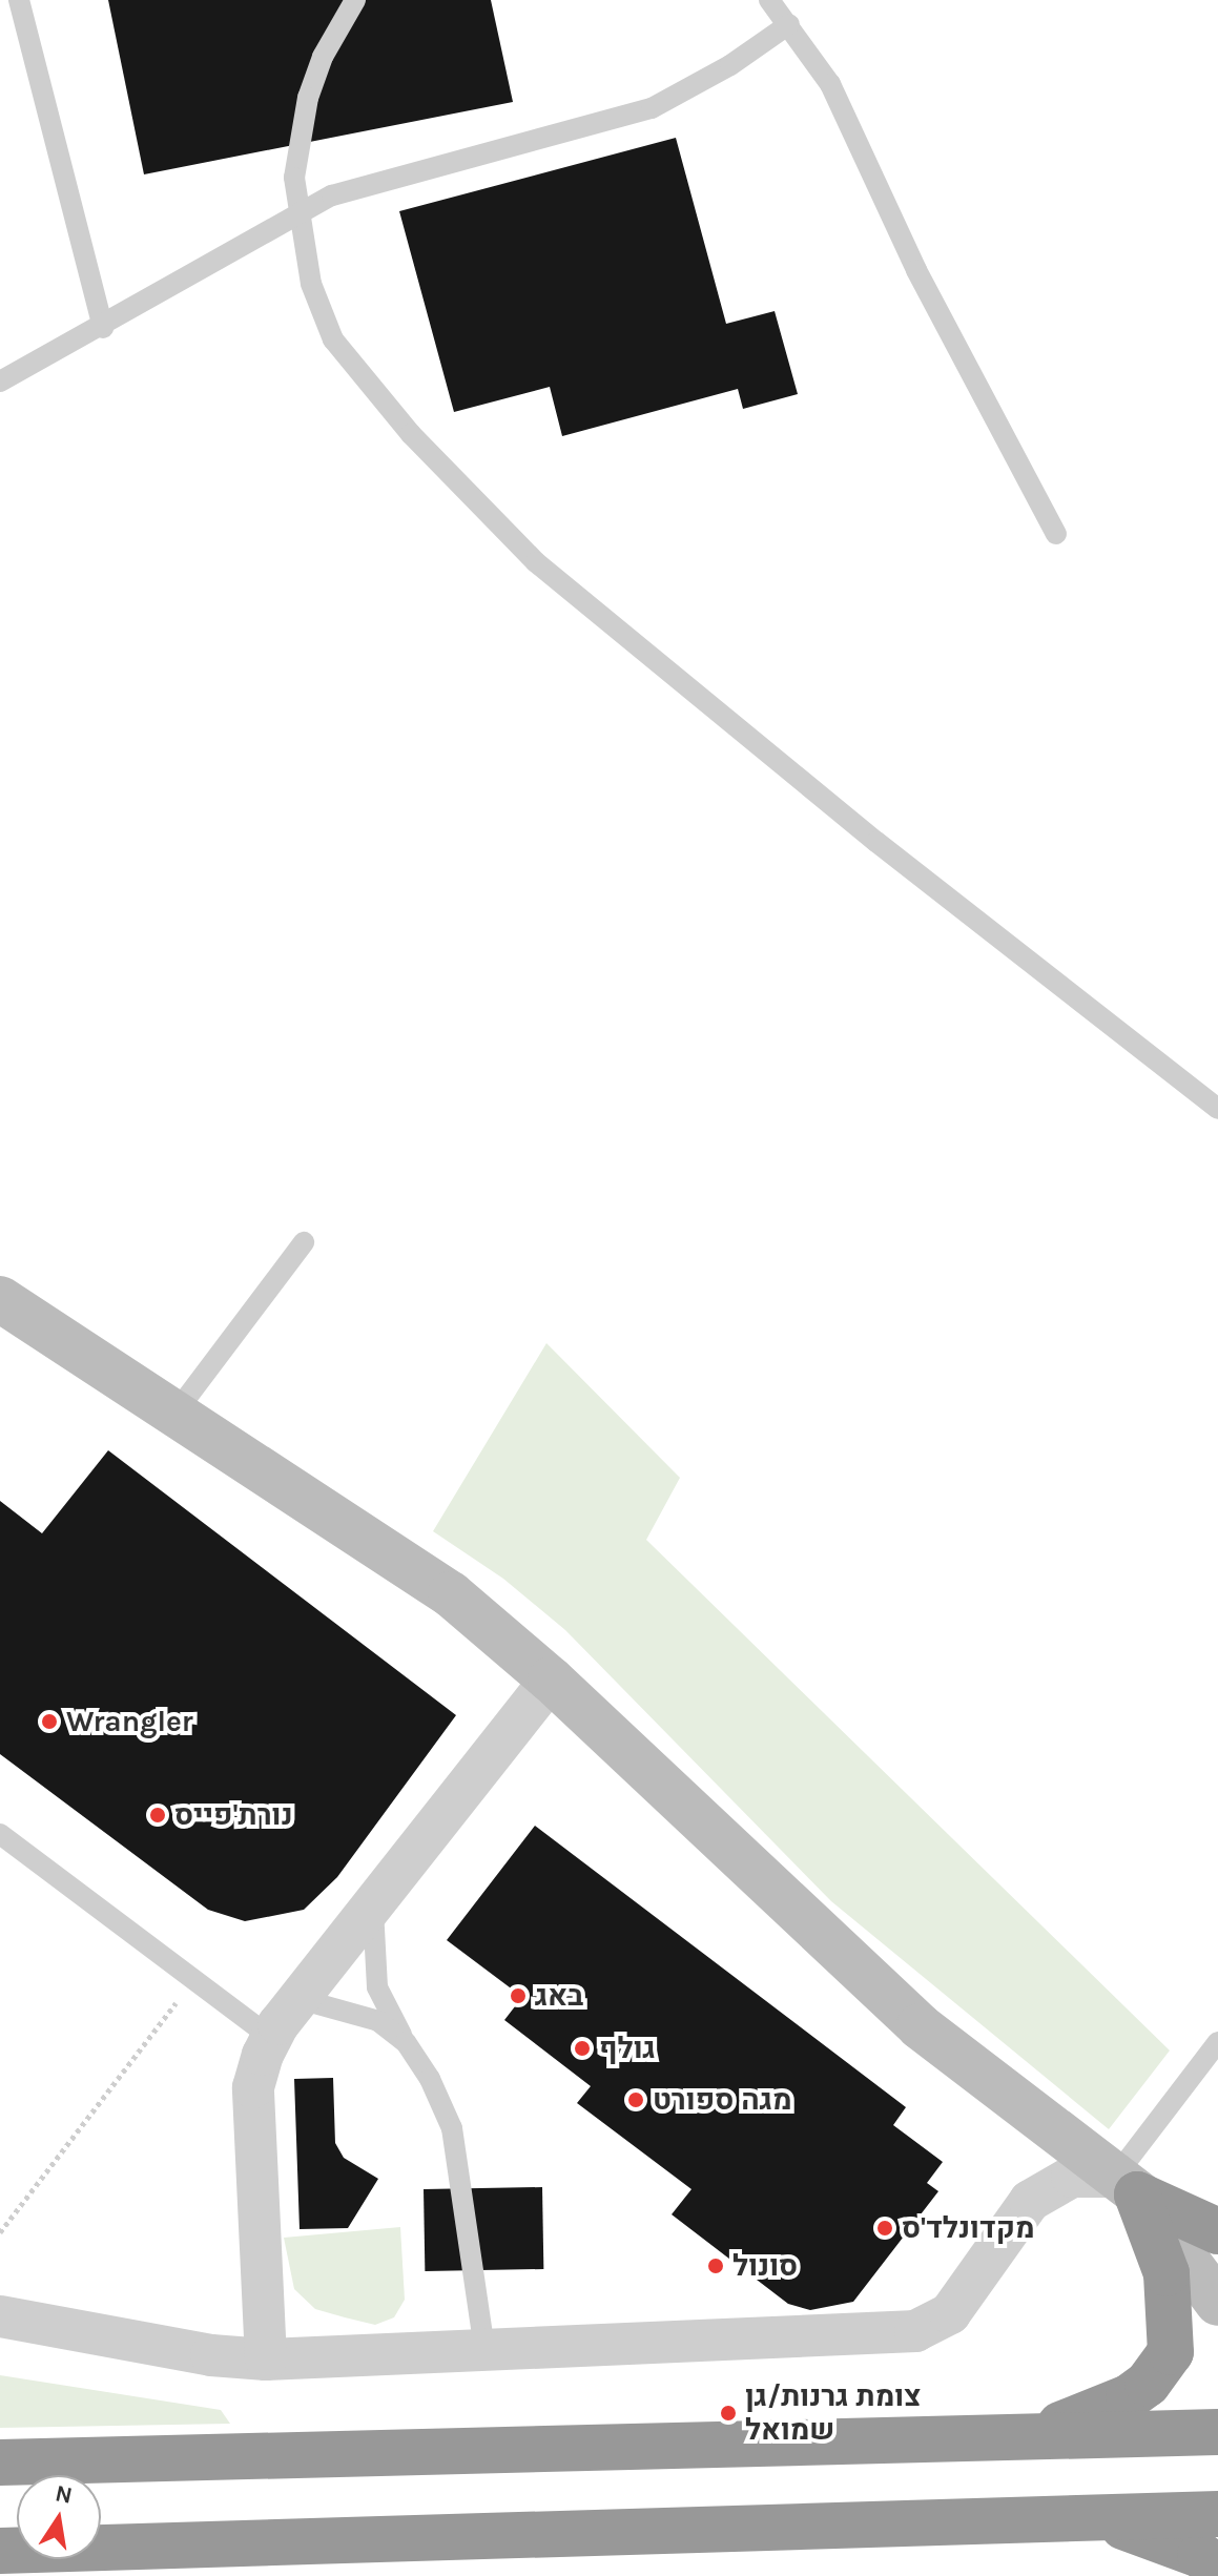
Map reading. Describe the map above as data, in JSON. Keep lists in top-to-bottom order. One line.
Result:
{"places":["Wrangler","נורת'פייס","באג","גולף","מגה ספורט","מקדונלד'ס","סונול","צומת גרנות/גן שמואל"],"north":"top"}
